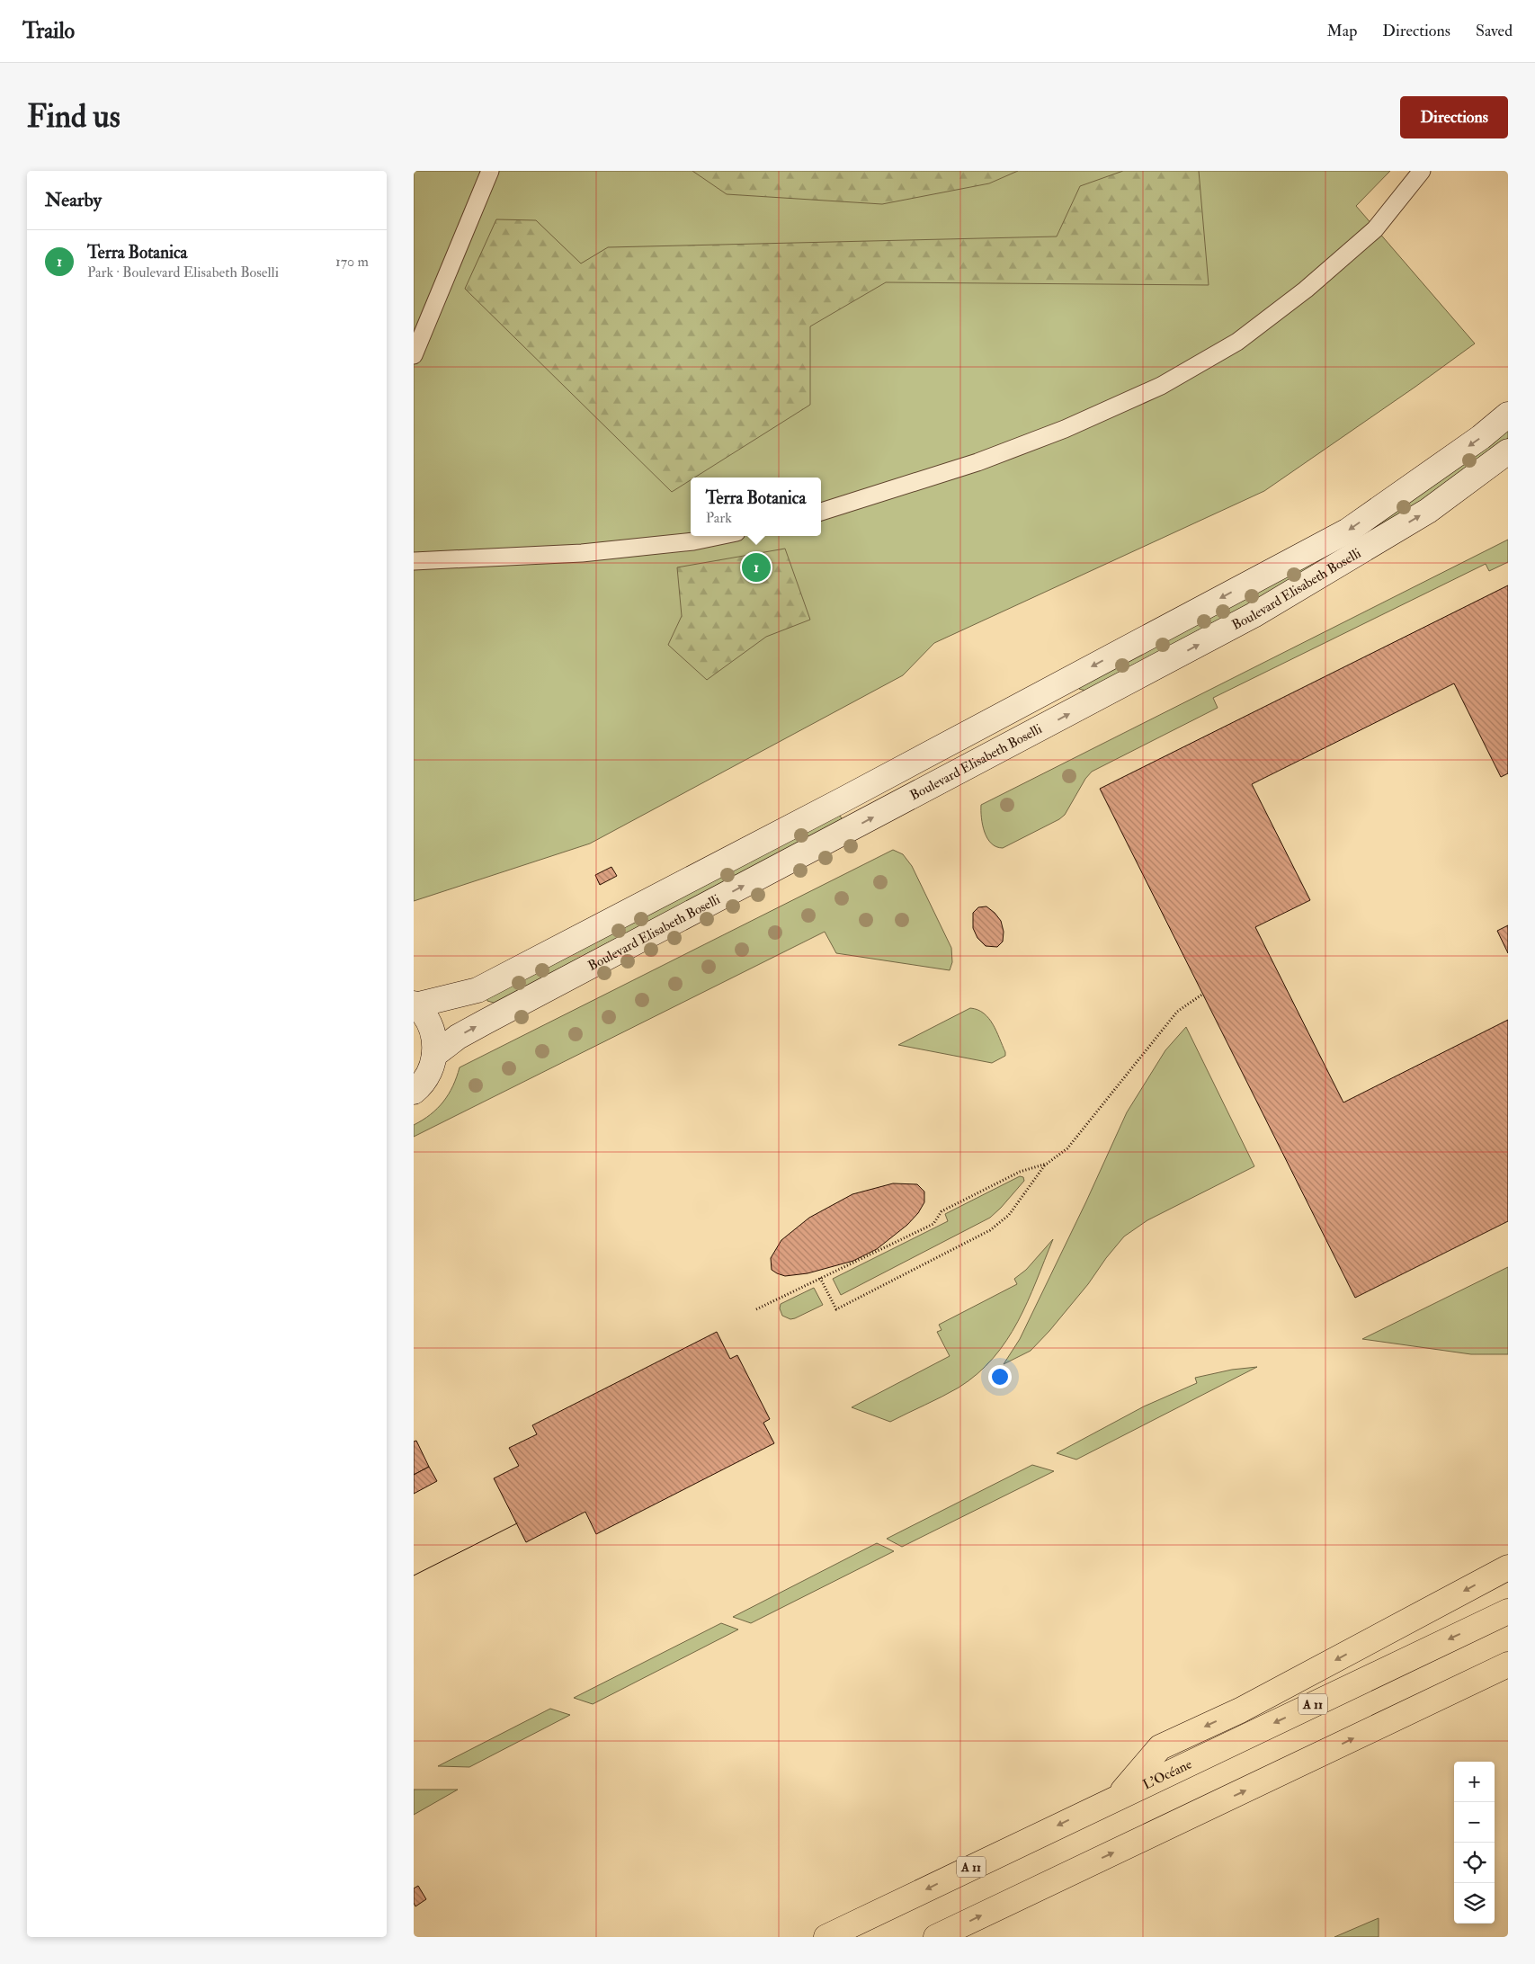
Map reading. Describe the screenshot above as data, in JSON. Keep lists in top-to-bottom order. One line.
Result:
{"streets":{"highway":["A 11","L’Océane"],"street":["Boulevard Elisabeth Boselli"]},"page":{"header":"Trailo","nav":["Map","Directions","Saved"],"buttons":"Directions","title":"Find us","heading":"Nearby","list":[{"mark":"1","name":"Terra Botanica","note":"Park · Boulevard Elisabeth Boselli","value":"170 m"}],"popup":["Terra Botanica","Park"],"pins":"1","map_buttons":["+","−"]}}
